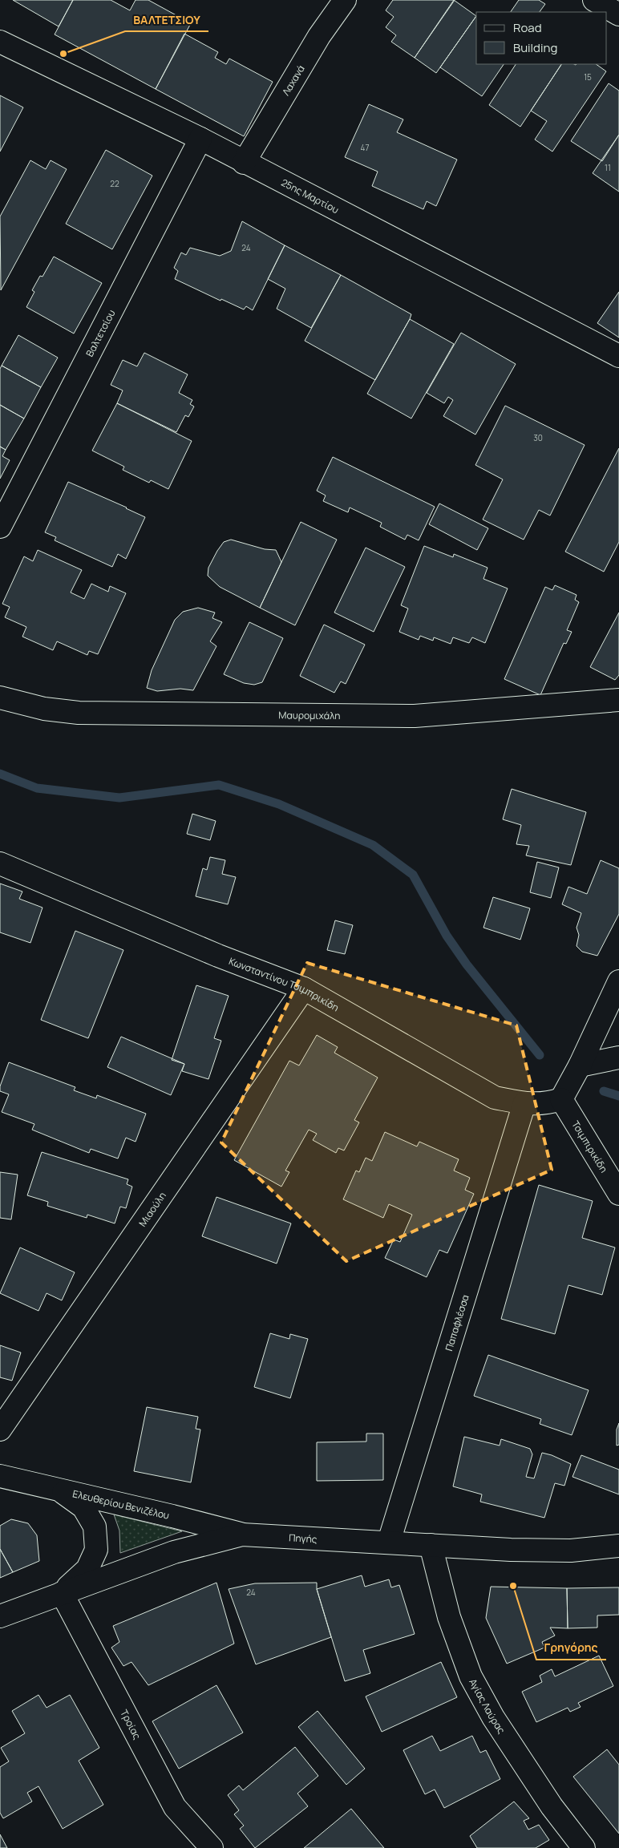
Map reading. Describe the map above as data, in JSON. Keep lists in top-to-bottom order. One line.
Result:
{"streets":{"street":["Λαχανά","25ης Μαρτίου","Βαλτετσίου","Μαυρομιχάλη","Κωνσταντίνου Τσιμπρικίδη","Τσιμπιρικίδη","Μιαούλη","Παπαφλέσσα","Ελευθερίου Βενιζέλου","Πηγής","Αγίας Λαύρας","Τροίας"]},"crossings":[["Λαχανά","25ης Μαρτίου"],["25ης Μαρτίου","Βαλτετσίου"],["Κωνσταντίνου Τσιμπρικίδη","Τσιμπιρικίδη"],["Κωνσταντίνου Τσιμπρικίδη","Μιαούλη"],["Κωνσταντίνου Τσιμπρικίδη","Παπαφλέσσα"],["Παπαφλέσσα","Πηγής"],["Ελευθερίου Βενιζέλου","Πηγής"],["Πηγής","Αγίας Λαύρας"],["Πηγής","Τροίας"]],"places":["ΒΑΛΤΕΤΣΙΟΥ","Γρηγόρης"],"house_numbers":["15","47","11","22","24","30","24"],"legend":["Road","Building"]}
